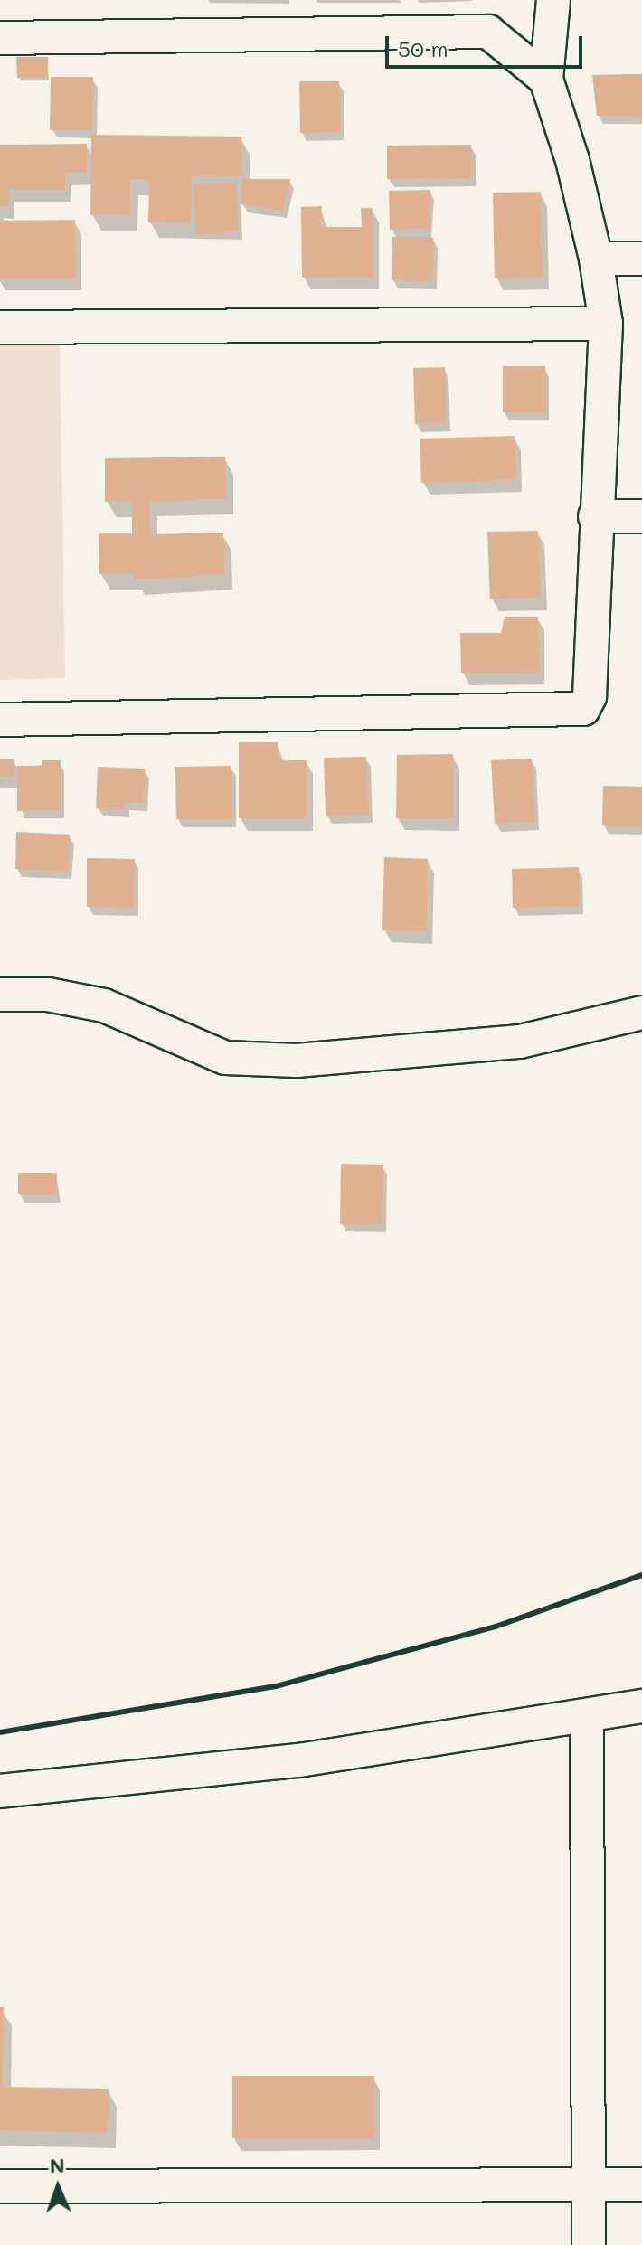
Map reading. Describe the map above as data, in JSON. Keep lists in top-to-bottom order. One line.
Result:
{"scale_bar":"50 m","north":"top"}
